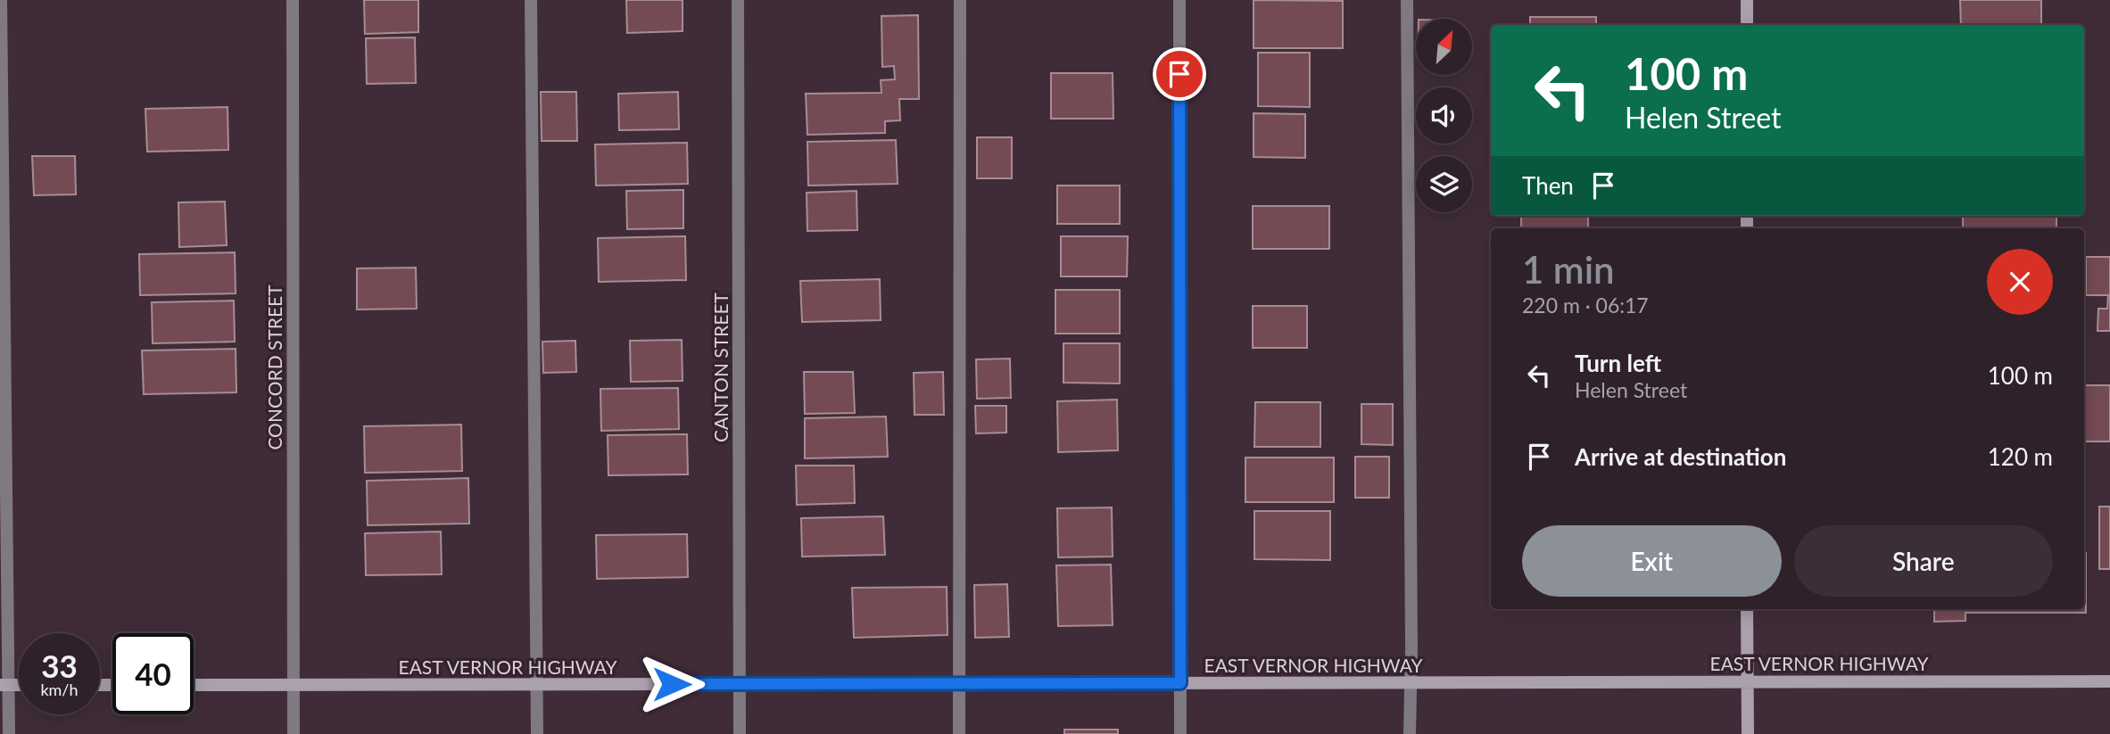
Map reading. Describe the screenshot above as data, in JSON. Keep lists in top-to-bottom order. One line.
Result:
{"streets":{"street":["CONCORD STREET","CANTON STREET","EAST VERNOR HIGHWAY"]},"crossings":[["CONCORD STREET","EAST VERNOR HIGHWAY"],["CANTON STREET","EAST VERNOR HIGHWAY"]],"north":"top right","page":{"turn":["100 m","Helen Street"],"then":"Then","heading":["1 min","220 m · 06:17"],"list":[{"name":"Turn left","note":"Helen Street","value":"100 m"},{"name":"Arrive at destination","value":"120 m"}],"buttons":["Exit","Share"],"speed":"33 km/h","limit":"40"}}
